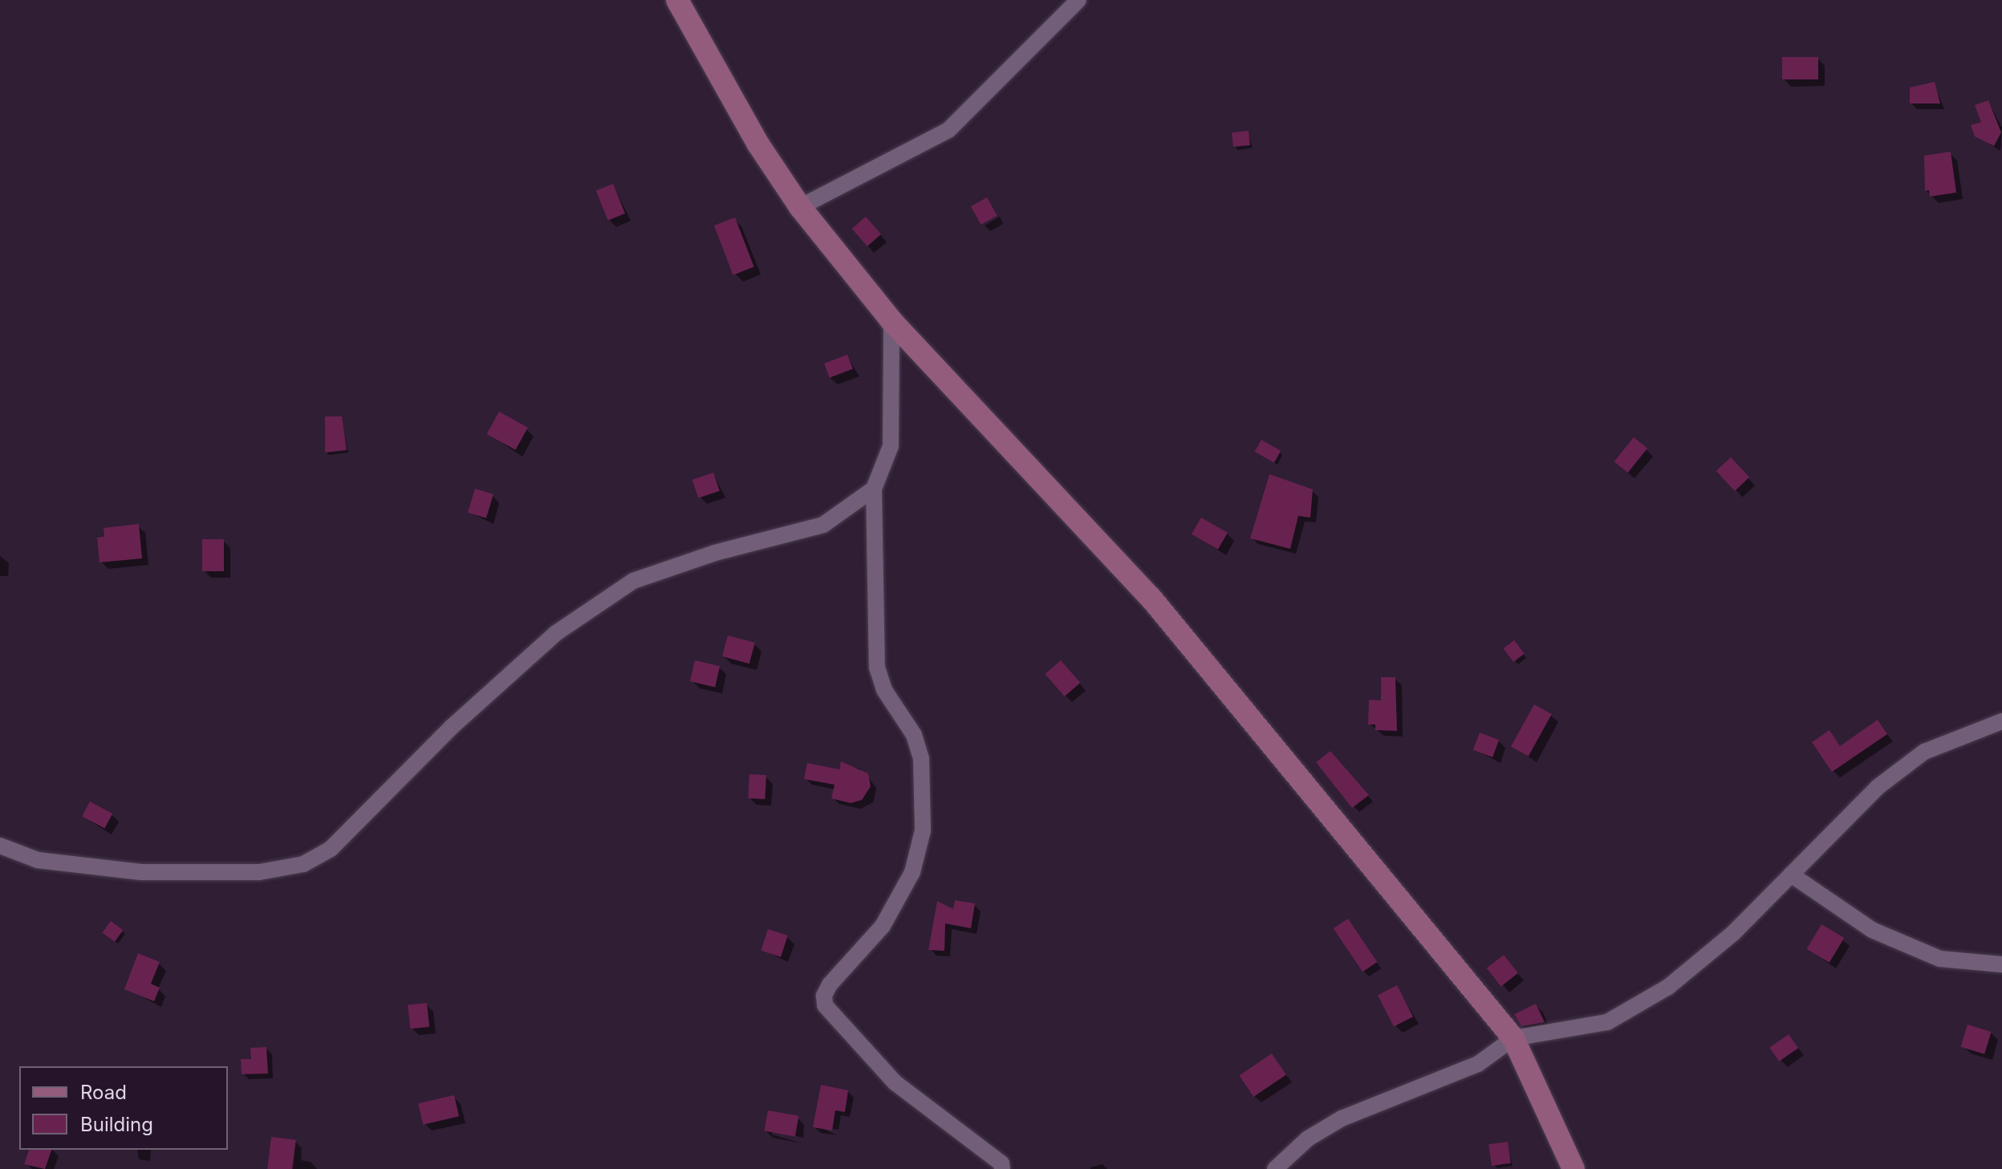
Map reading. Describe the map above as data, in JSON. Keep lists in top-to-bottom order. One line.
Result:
{"legend":["Road","Building"]}
